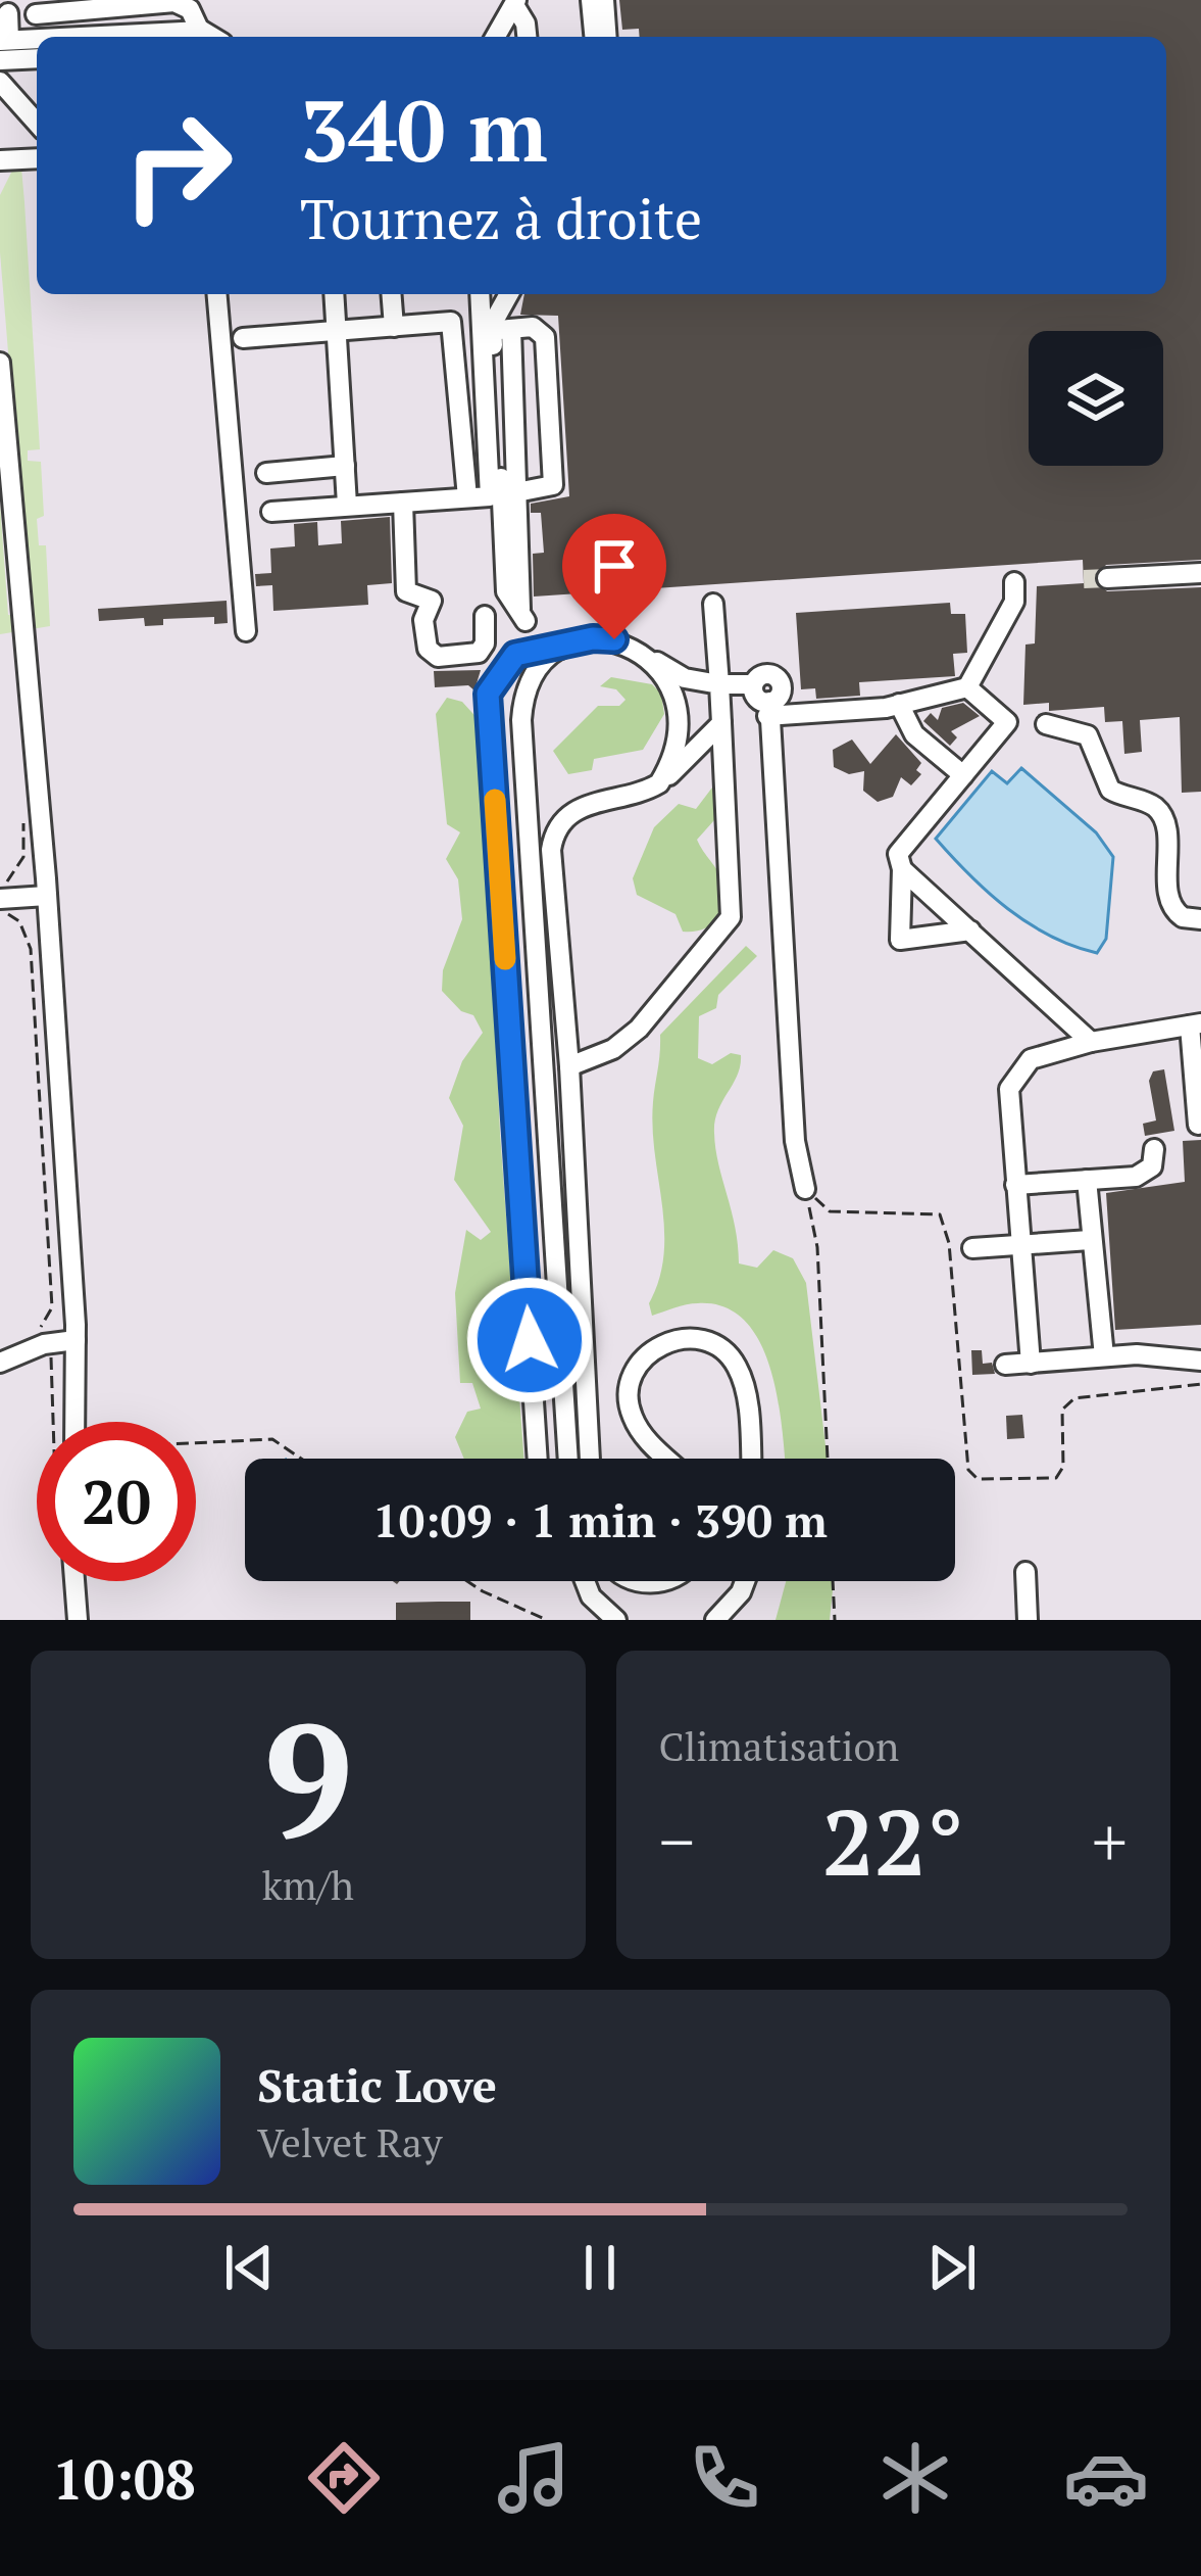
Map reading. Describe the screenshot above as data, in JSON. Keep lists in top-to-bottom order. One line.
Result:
{"page":{"turn":["340 m","Tournez à droite"],"limit":"20","trip":"10:09 · 1 min · 390 m","tile":[["9","km/h"],"Climatisation"],"heat":["−","22°","+"],"song":["Static Love","Velvet Ray"],"tabs":"10:08"}}
